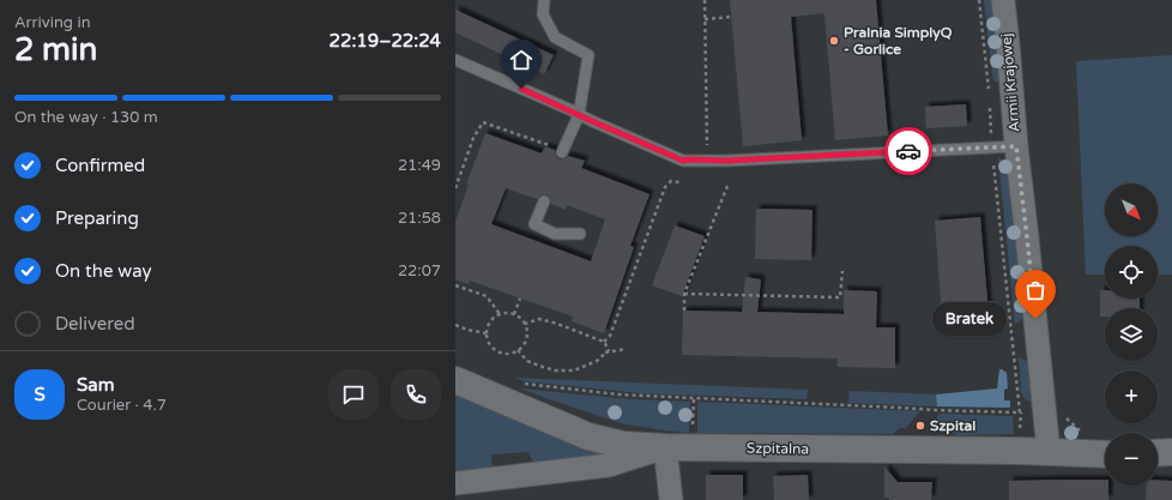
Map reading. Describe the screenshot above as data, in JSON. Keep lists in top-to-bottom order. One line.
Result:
{"streets":{"street":["Armii Krajowej","Szpitalna"]},"crossings":[["Armii Krajowej","Szpitalna"]],"places":["Pralnia SimplyQ - Gorlice","Bratek","Szpital"],"north":"bottom right","page":{"heading":["2 min","Arriving in","22:19–22:24"],"panel":["Sam","Courier · 4.7"],"bar":"On the way · 130 m","list":[["Confirmed","21:49"],["Preparing","21:58"],["On the way","22:07"],"Delivered"],"map_buttons":["+","−"],"bubble":"Bratek","round":"S"}}
